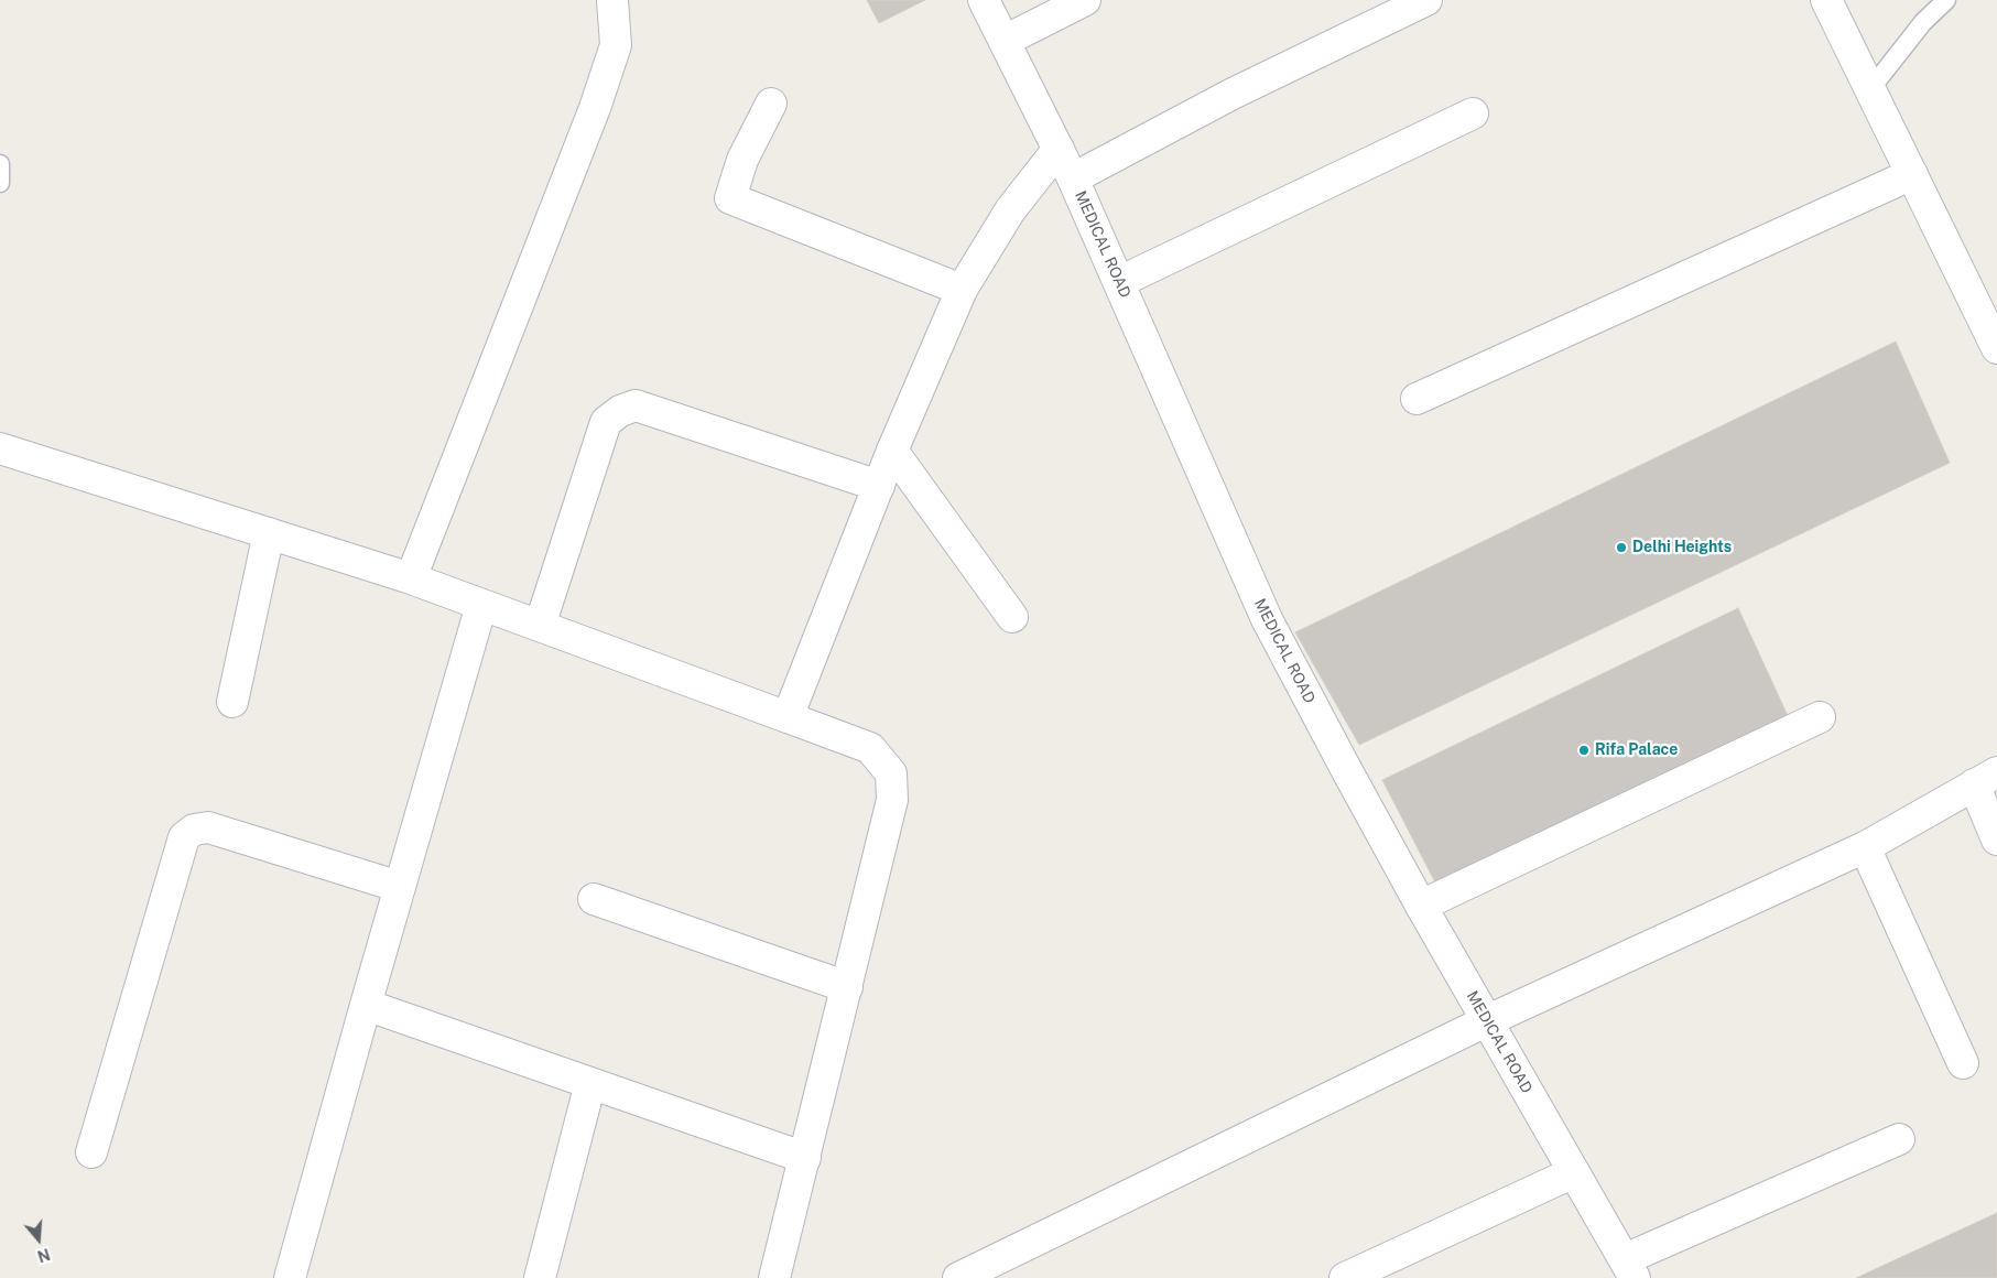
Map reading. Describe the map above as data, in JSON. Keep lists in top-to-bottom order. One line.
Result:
{"streets":{"street":["MEDICAL ROAD"]},"places":["Delhi Heights","Rifa Palace"],"north":"bottom"}
